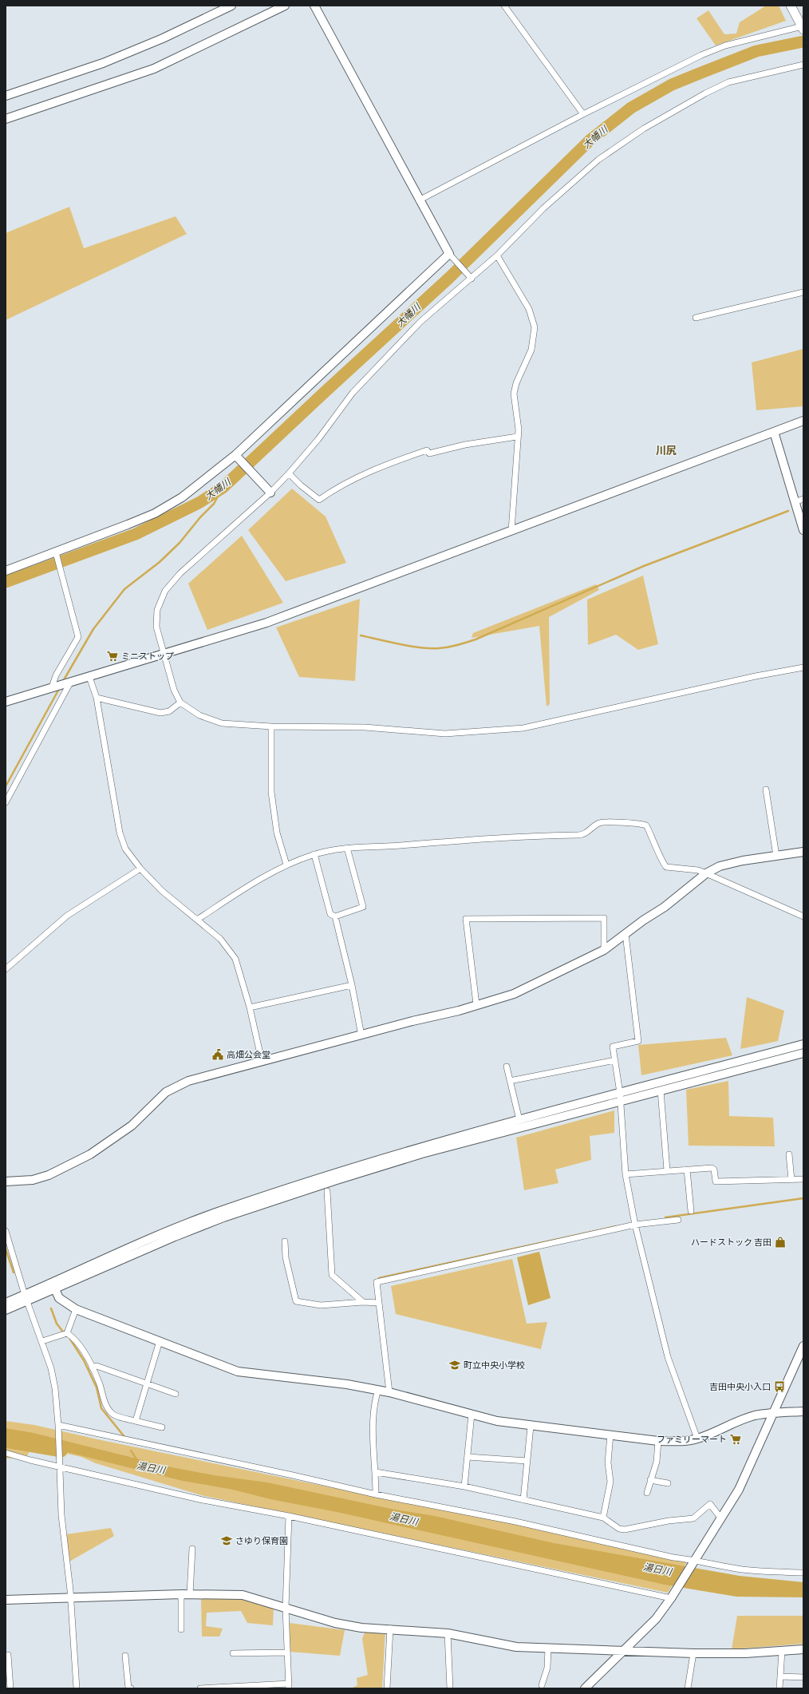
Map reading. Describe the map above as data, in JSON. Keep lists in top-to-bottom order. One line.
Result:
{"districts":["川尻"],"water":["大幡川","湯日川"],"places":{"supermarket":["ミニストップ","ファミリーマート"],"public building":["高畑公会堂"],"shop":["ハードストック 吉田"],"school or university":["町立中央小学校","さゆり保育園"],"bus stop":["吉田中央小入口"]}}
